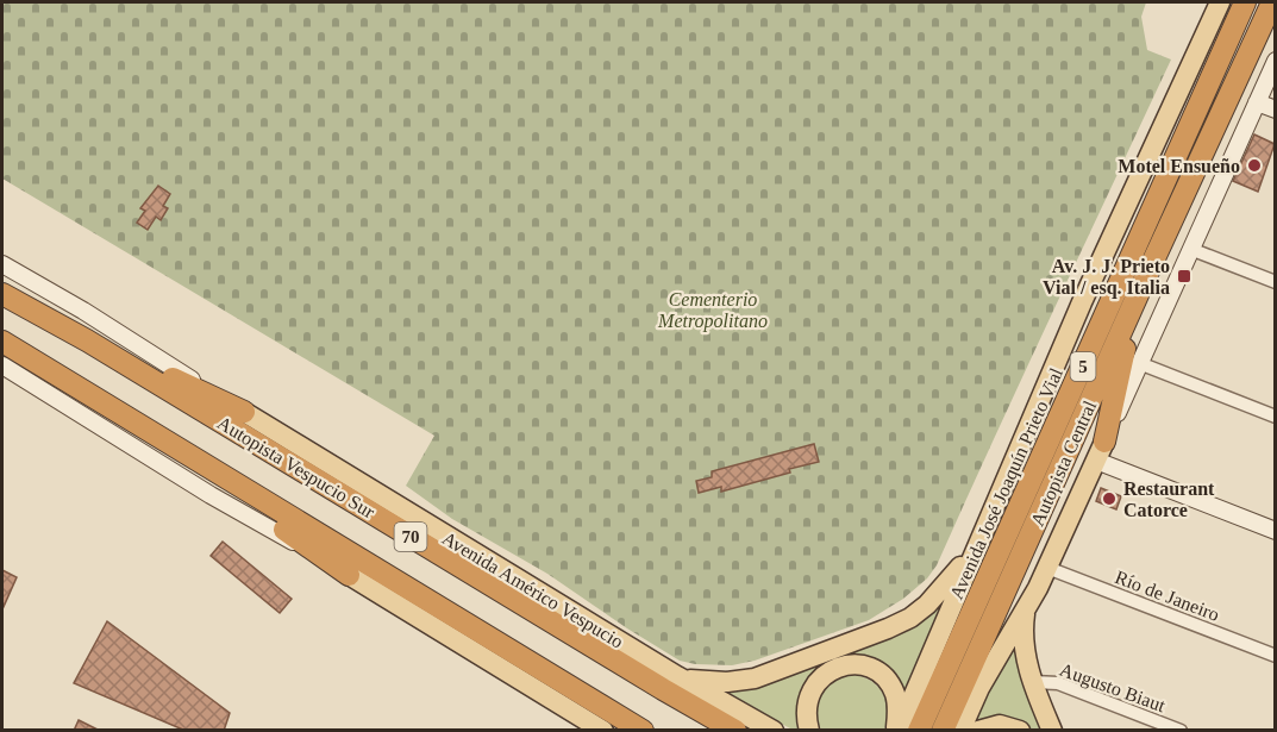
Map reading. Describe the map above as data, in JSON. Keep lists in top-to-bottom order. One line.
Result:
{"streets":{"highway":["5","Autopista Central","Autopista Vespucio Sur","70"],"main road":["Avenida José Joaquín Prieto Vial","Avenida Américo Vespucio"],"street":["Río de Janeiro","Augusto Biaut"]},"parks":["Cementerio Metropolitano"],"places":{"other":["Motel Ensueño","Restaurant Catorce"],"transit":["Av. J. J. Prieto Vial / esq. Italia"]}}
